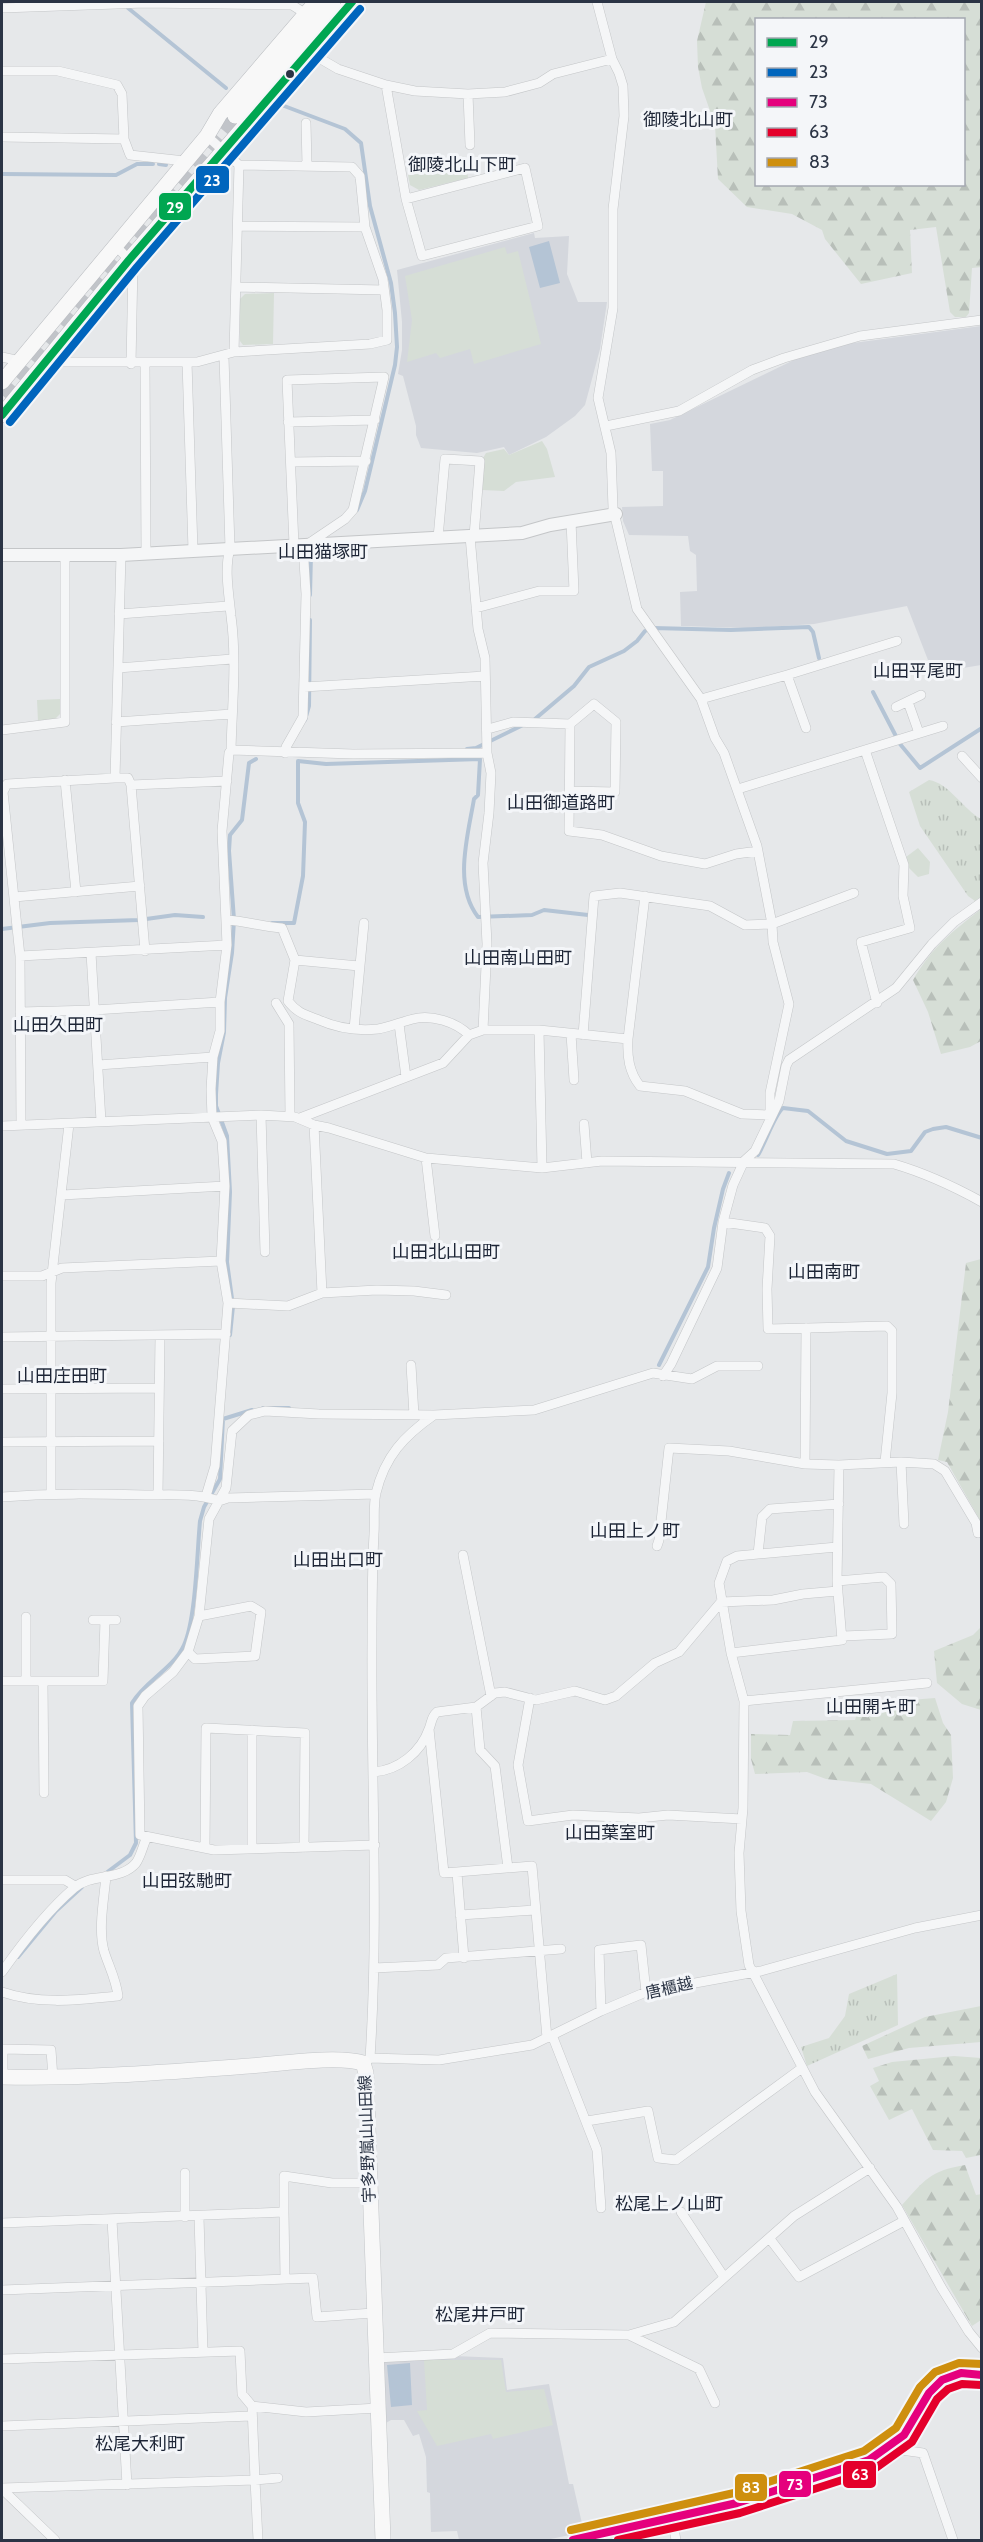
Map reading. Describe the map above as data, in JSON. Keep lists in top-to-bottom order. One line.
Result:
{"streets":{"main road":["宇多野嵐山山田線"],"street":["唐櫃越"]},"crossings":[["唐櫃越","宇多野嵐山山田線"]],"districts":["御陵北山町","御陵北山下町","山田猫塚町","山田平尾町","山田御道路町","山田南山田町","山田久田町","山田北山田町","山田南町","山田庄田町","山田上ノ町","山田出口町","山田開キ町","山田葉室町","山田弦馳町","松尾上ノ山町","松尾井戸町","松尾大利町"],"lines":["transit line 29","transit line 23","transit line 83","transit line 73","transit line 63"],"legend":["29","23","73","63","83"]}
